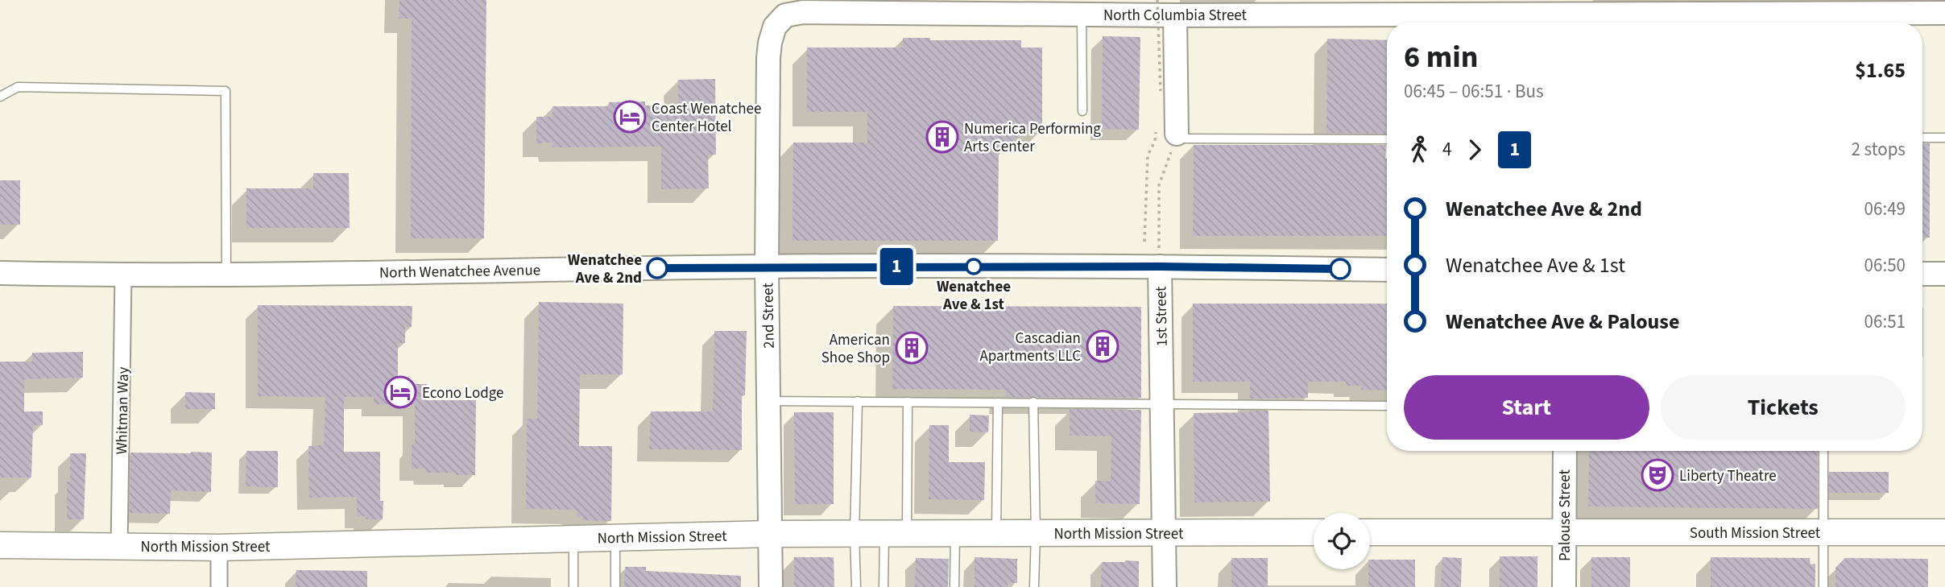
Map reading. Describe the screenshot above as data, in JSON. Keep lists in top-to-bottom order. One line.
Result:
{"streets":{"main road":["South Mission Street","North Mission Street"],"street":["North Columbia Street","North Wenatchee Avenue","2nd Street","1st Street","Whitman Way","Palouse Street"]},"crossings":[["North Columbia Street","2nd Street"],["North Wenatchee Avenue","2nd Street"],["North Wenatchee Avenue","1st Street"],["North Wenatchee Avenue","Whitman Way"],["2nd Street","North Mission Street"],["1st Street","North Mission Street"],["Whitman Way","North Mission Street"],["Palouse Street","South Mission Street"]],"places":{"hotel":["Coast Wenatchee Center Hotel","Econo Lodge"],"building":["Numerica Performing Arts Center","Cascadian Apartments LLC","American Shoe Shop"],"other":["Wenatchee Ave & 1st","Wenatchee Ave & 2nd"],"theatre":["Liberty Theatre"]},"lines":["bus line 1"],"page":{"on_map":"1","heading":["6 min","06:45 – 06:51 · Bus","$1.65"],"legs":["4","1","2 stops"],"list":[{"name":"Wenatchee Ave & 2nd","value":"06:49"},{"name":"Wenatchee Ave & 1st","value":"06:50"},{"name":"Wenatchee Ave & Palouse","value":"06:51"}],"buttons":["Start","Tickets"]}}
